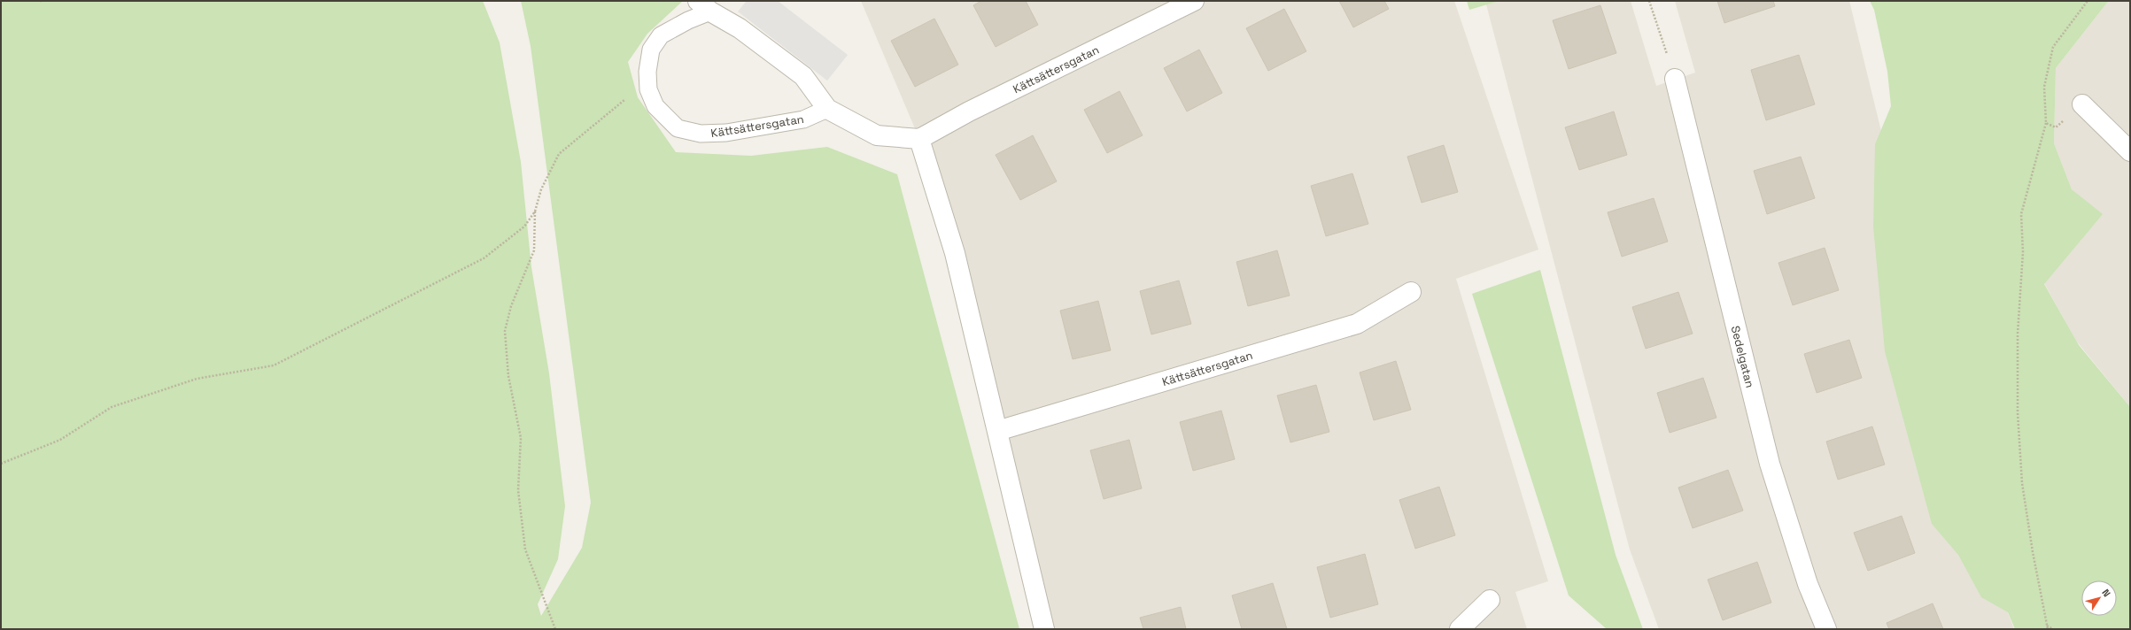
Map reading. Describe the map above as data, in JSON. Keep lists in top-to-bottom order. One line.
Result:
{"streets":{"street":["Kättsättersgatan","Sedelgatan"]},"north":"top right"}
